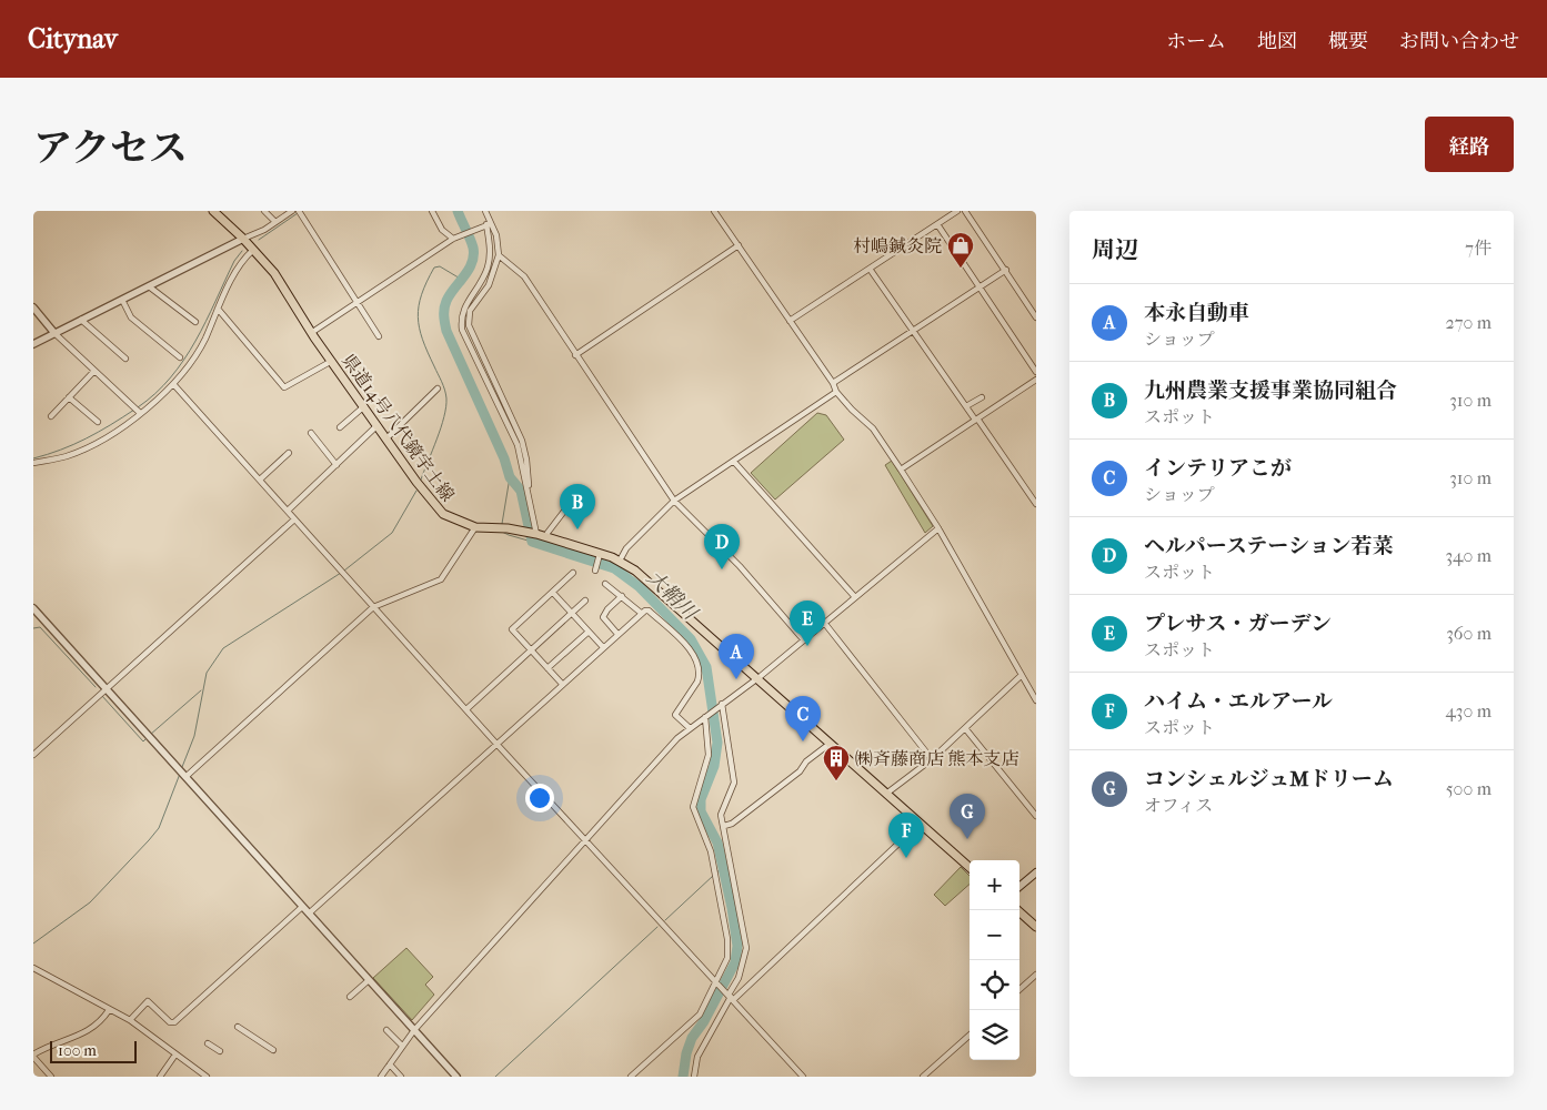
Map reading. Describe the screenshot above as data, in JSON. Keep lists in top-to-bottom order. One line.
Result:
{"streets":{"main road":["県道14号八代鏡宇土線"]},"water":["大鞘川"],"places":{"shop":["村嶋鍼灸院"],"building":["㈱斉藤商店 熊本支店"]},"scale_bar":"100 m","page":{"header":"Citynav","nav":["ホーム","地図","概要","お問い合わせ"],"title":"アクセス","buttons":"経路","heading":["周辺","7件"],"list":[{"mark":"A","name":"本永自動車","note":"ショップ","value":"270 m"},{"mark":"B","name":"九州農業支援事業協同組合","note":"スポット","value":"310 m"},{"mark":"C","name":"インテリアこが","note":"ショップ","value":"310 m"},{"mark":"D","name":"ヘルパーステーション若菜","note":"スポット","value":"340 m"},{"mark":"E","name":"プレサス・ガーデン","note":"スポット","value":"360 m"},{"mark":"F","name":"ハイム・エルアール","note":"スポット","value":"430 m"},{"mark":"G","name":"コンシェルジュMドリーム","note":"オフィス","value":"500 m"}],"pins":["B","D","E","A","C","G","F"],"map_buttons":["+","−"],"scale":"100 m"}}
